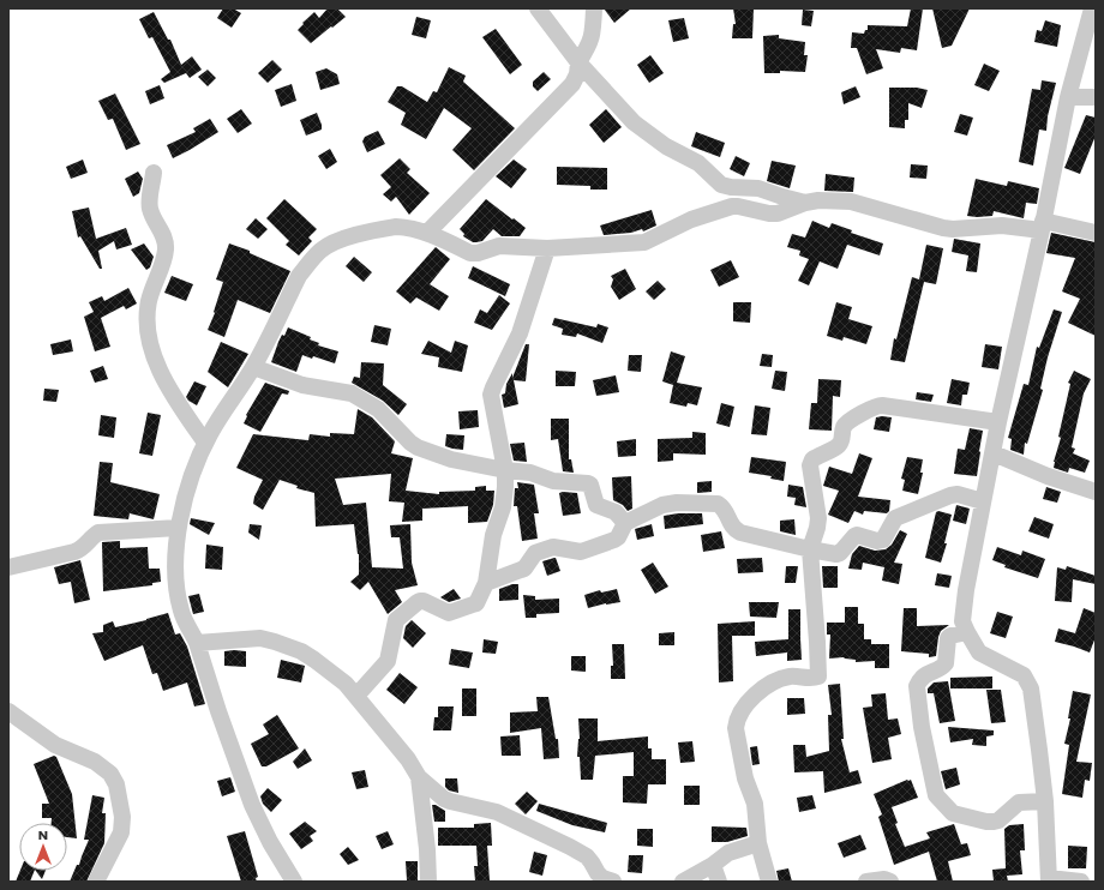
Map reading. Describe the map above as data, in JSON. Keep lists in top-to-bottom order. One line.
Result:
{"north":"top"}
